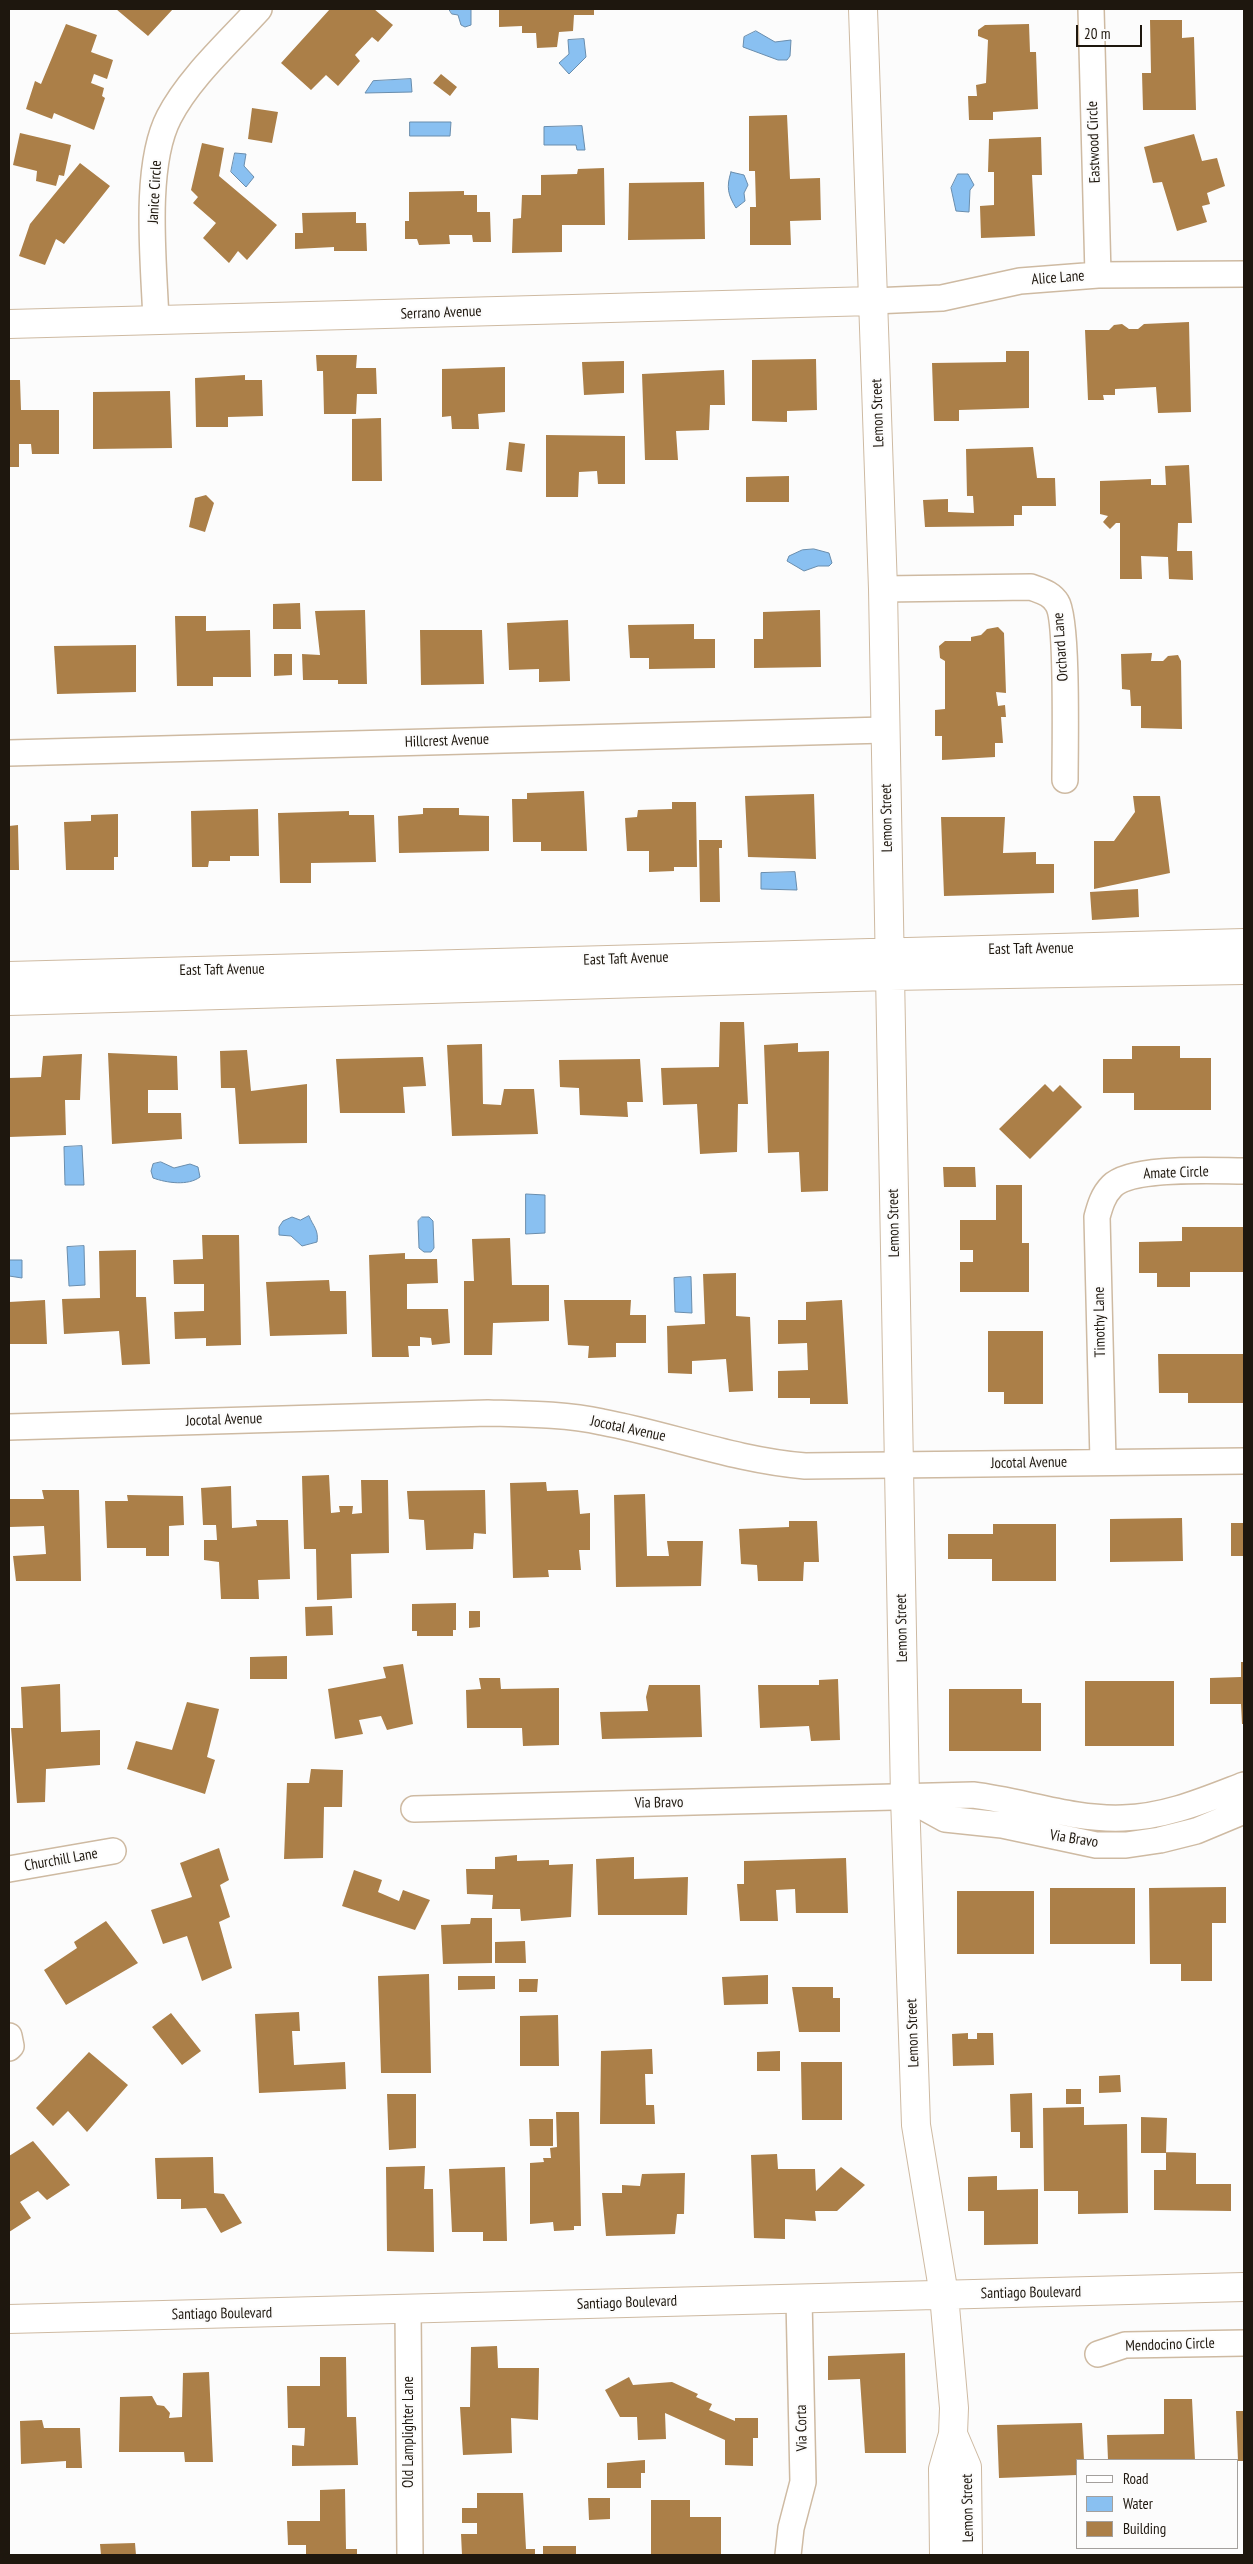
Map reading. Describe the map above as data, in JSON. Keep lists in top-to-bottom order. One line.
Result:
{"streets":{"street":["Eastwood Circle","Janice Circle","Alice Lane","Serrano Avenue","Lemon Street","Orchard Lane","Hillcrest Avenue","East Taft Avenue","Amate Circle","Timothy Lane","Jocotal Avenue","Via Bravo","Churchill Lane","Santiago Boulevard","Mendocino Circle","Via Corta","Old Lamplighter Lane"]},"crossings":[["Eastwood Circle","Alice Lane"],["Janice Circle","Serrano Avenue"],["Alice Lane","Serrano Avenue"],["Alice Lane","Lemon Street"],["Serrano Avenue","Lemon Street"],["Lemon Street","Orchard Lane"],["Lemon Street","Hillcrest Avenue"],["Lemon Street","East Taft Avenue"],["Lemon Street","Jocotal Avenue"],["Lemon Street","Via Bravo"],["Lemon Street","Santiago Boulevard"],["Amate Circle","Timothy Lane"],["Timothy Lane","Jocotal Avenue"],["Santiago Boulevard","Via Corta"],["Santiago Boulevard","Old Lamplighter Lane"]],"legend":["Road","Water","Building"],"scale_bar":"20 m"}
